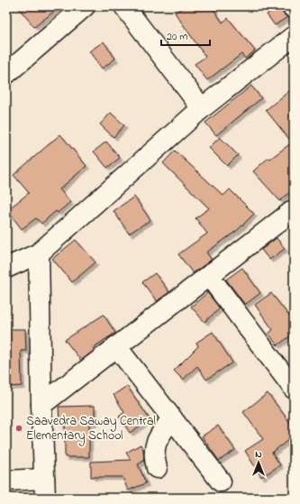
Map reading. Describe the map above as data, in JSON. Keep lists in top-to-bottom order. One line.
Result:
{"places":["Saavedra Saway Central Elementary School"],"scale_bar":"20 m","north":"top"}
